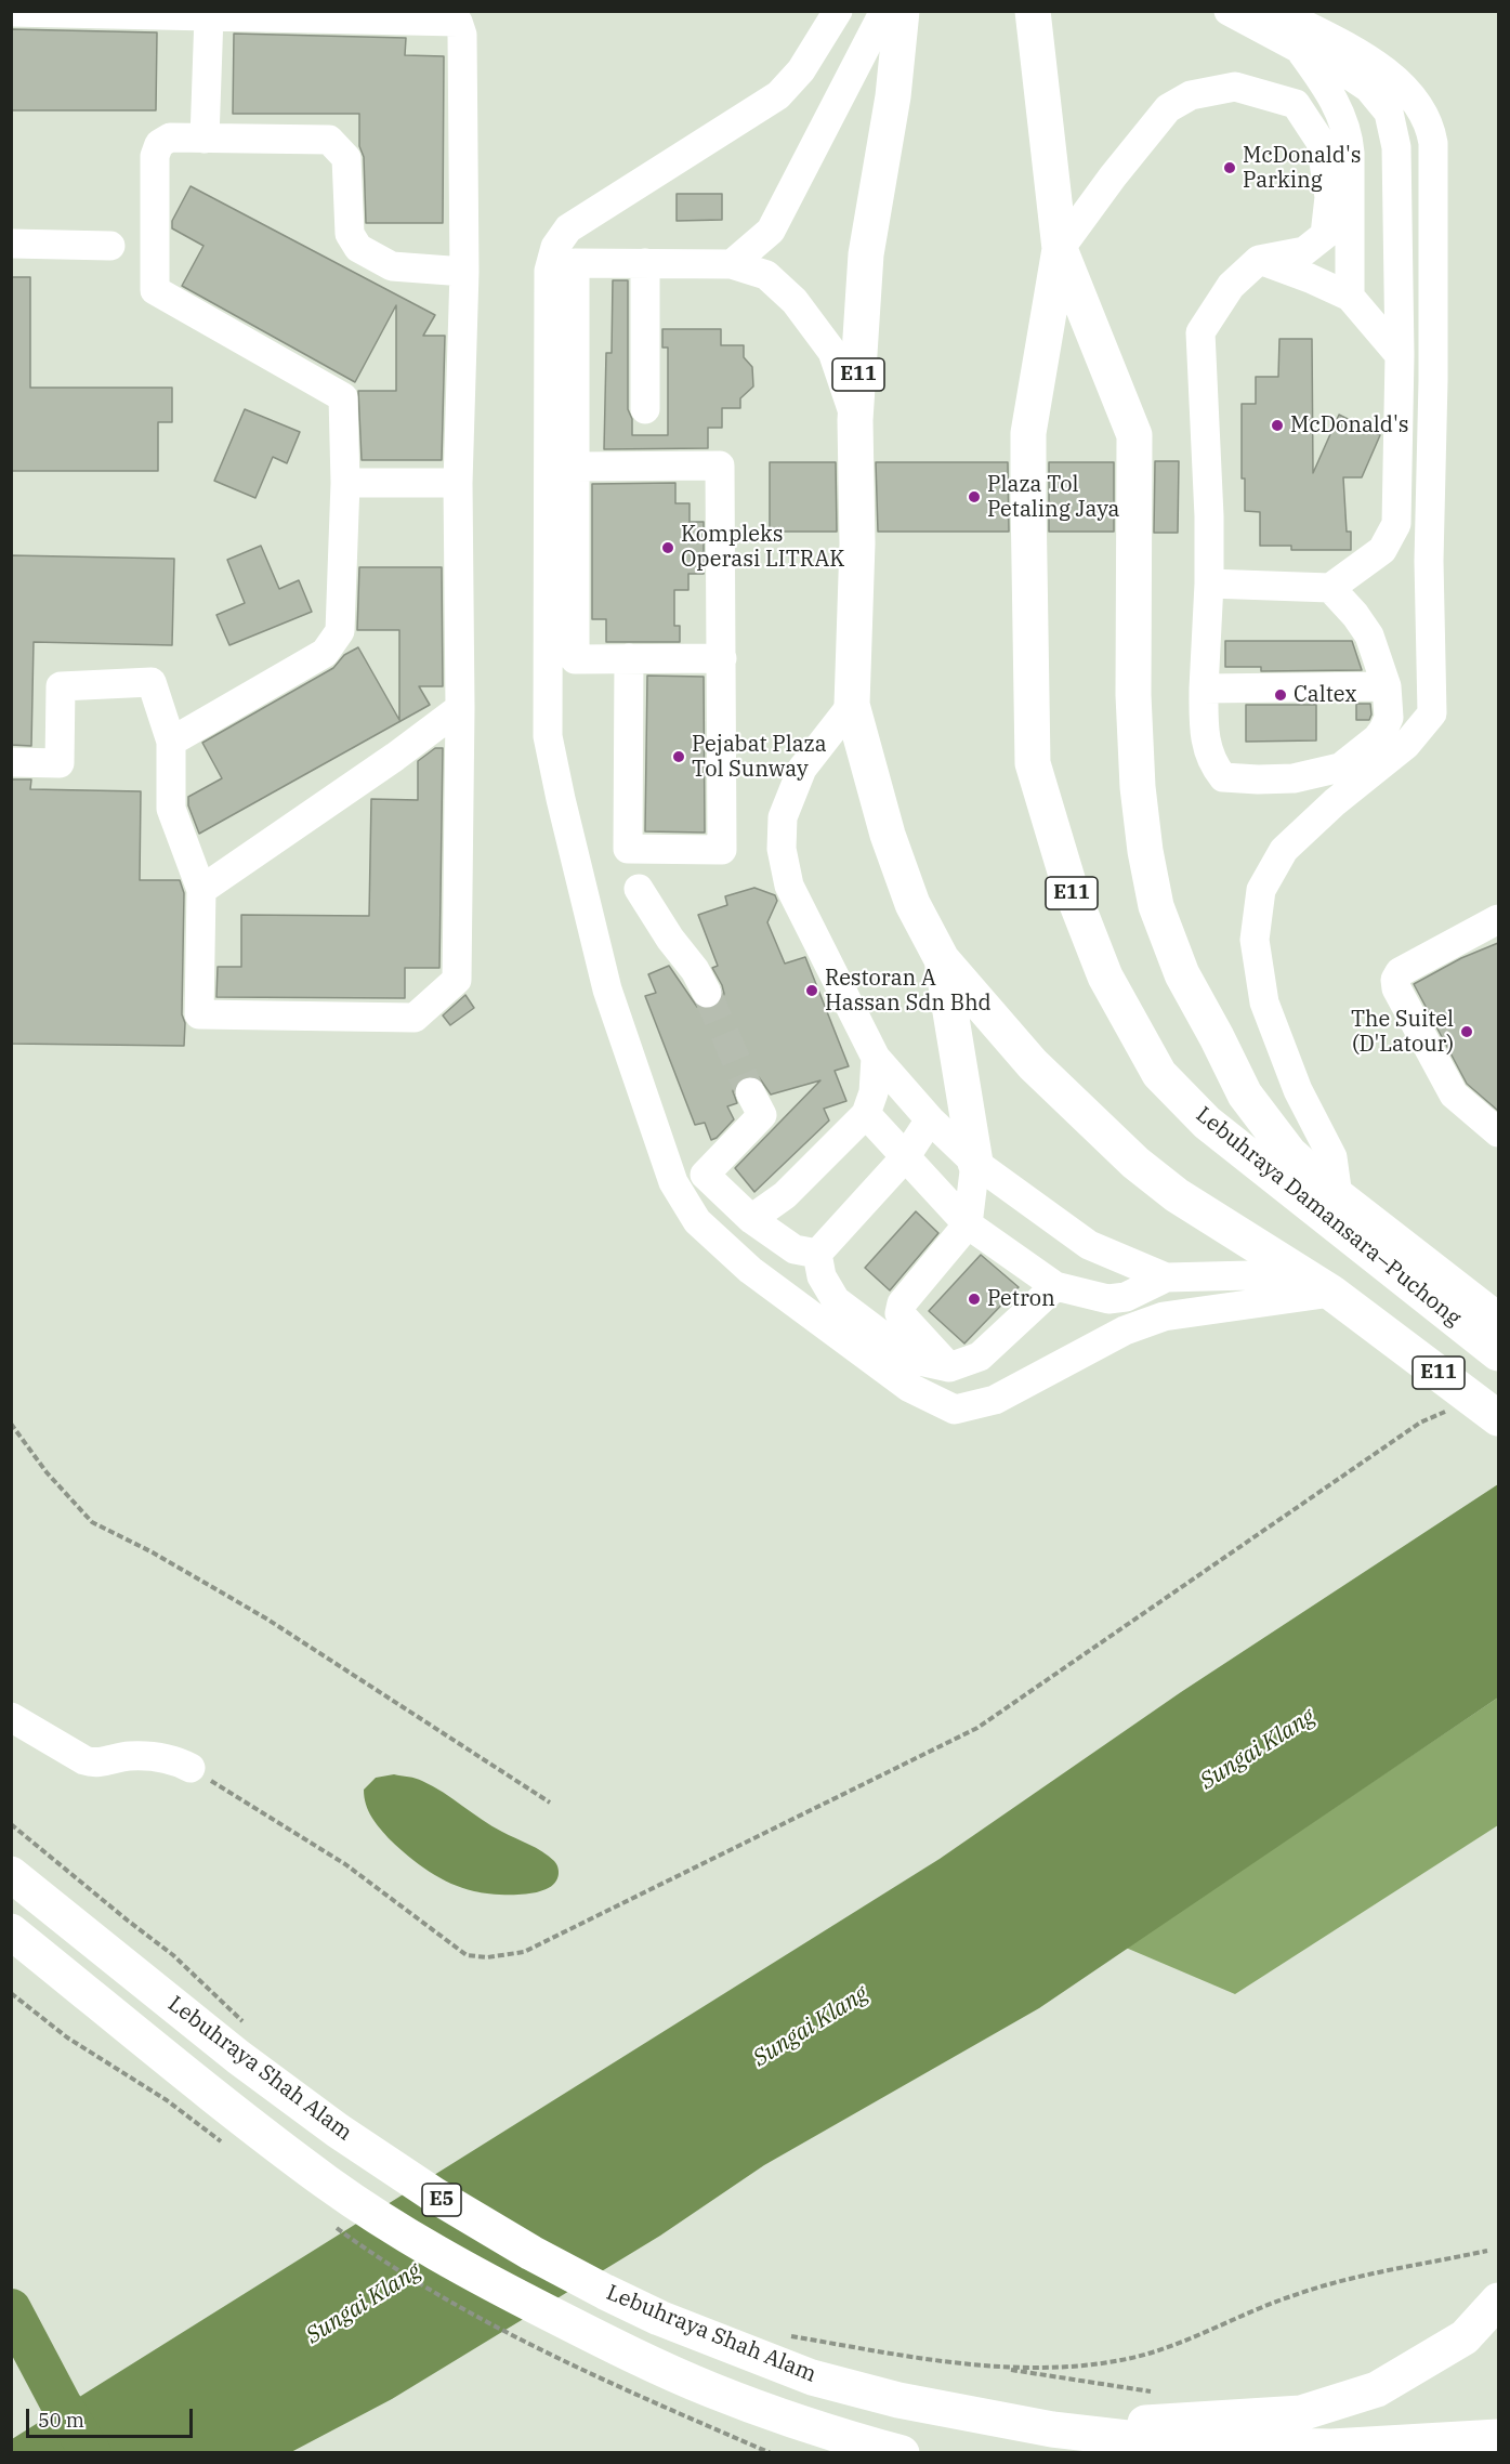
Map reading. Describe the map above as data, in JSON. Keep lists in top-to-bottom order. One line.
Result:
{"streets":{"highway":["E11","Lebuhraya Damansara–Puchong","Lebuhraya Shah Alam","E5"]},"water":["Sungai Klang"],"places":["McDonald's Parking","McDonald's","Plaza Tol Petaling Jaya","Kompleks Operasi LITRAK","Caltex","Pejabat Plaza Tol Sunway","Restoran A Hassan Sdn Bhd","The Suitel (D'Latour)","Petron"],"scale_bar":"50 m"}
